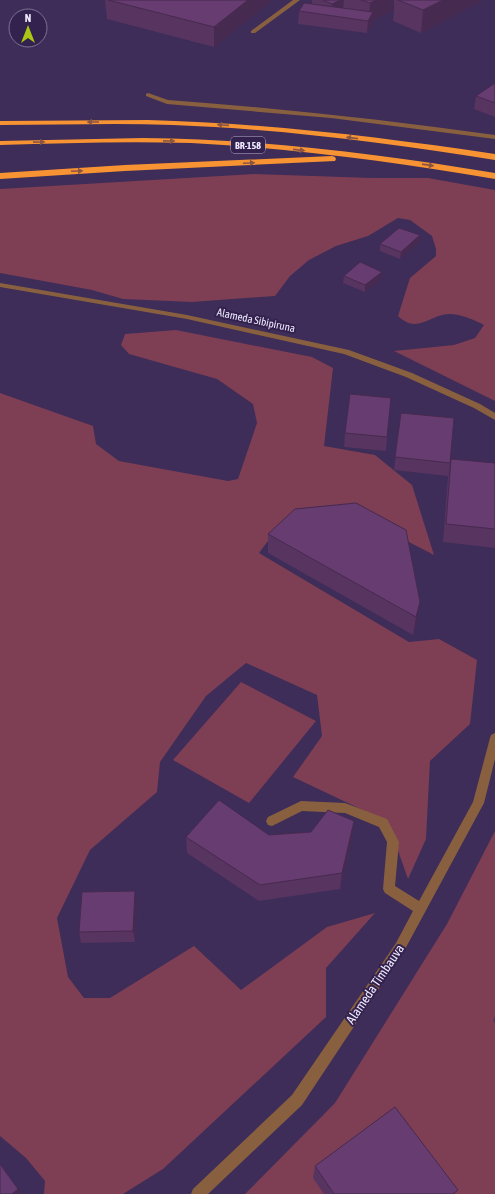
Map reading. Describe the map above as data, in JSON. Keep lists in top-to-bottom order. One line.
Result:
{"streets":{"highway":["BR-158"],"street":["Alameda Sibipiruna","Alameda Timbauva"]},"north":"top"}
